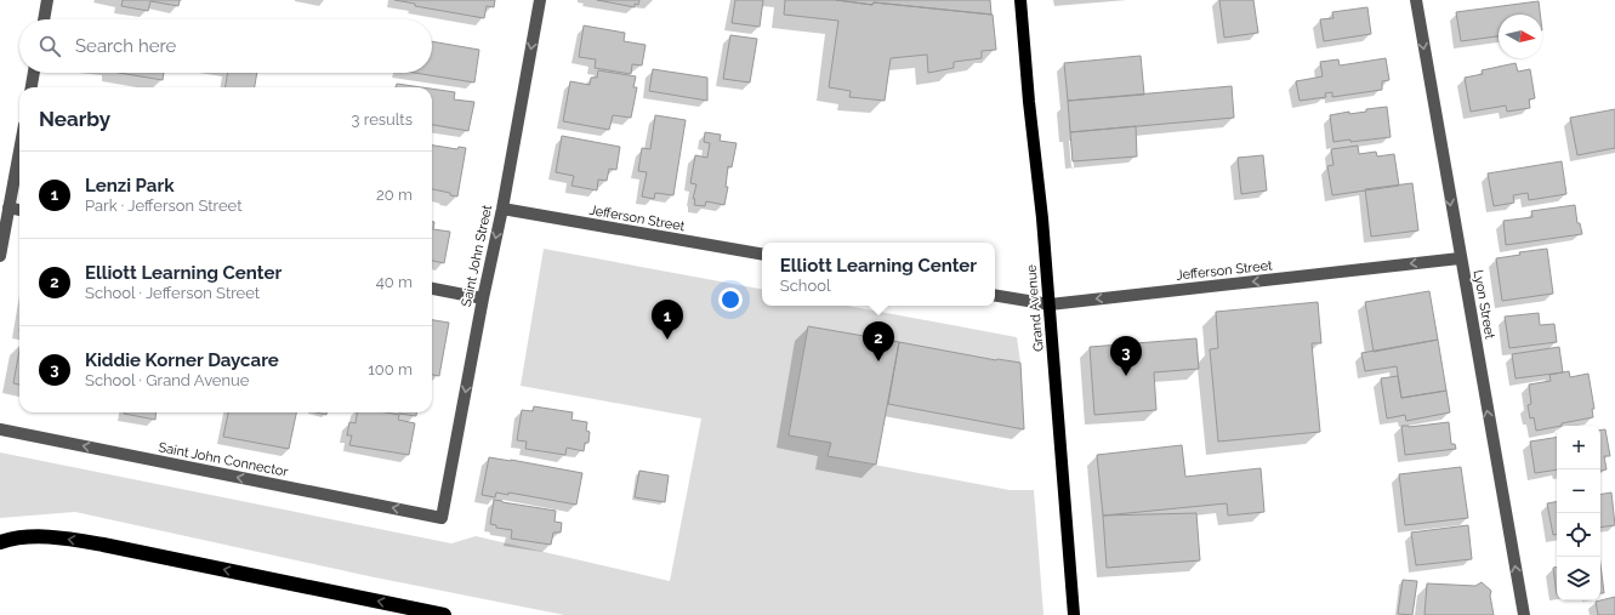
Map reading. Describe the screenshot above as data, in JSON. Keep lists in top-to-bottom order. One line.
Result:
{"streets":{"main road":["Grand Avenue"],"street":["Jefferson Street","Saint John Street","Lyon Street","Saint John Connector"]},"crossings":[["Jefferson Street","Saint John Street"],["Jefferson Street","Lyon Street"],["Jefferson Street","Grand Avenue"],["Saint John Street","Saint John Connector"]],"one_way":["Jefferson Street","Saint John Street","Saint John Connector"],"north":"right","page":{"search":"Search here","heading":["Nearby","3 results"],"list":[{"mark":"1","name":"Lenzi Park","note":"Park · Jefferson Street","value":"20 m"},{"mark":"2","name":"Elliott Learning Center","note":"School · Jefferson Street","value":"40 m"},{"mark":"3","name":"Kiddie Korner Daycare","note":"School · Grand Avenue","value":"100 m"}],"popup":["Elliott Learning Center","School"],"pins":["1","2","3"],"map_buttons":["+","−"]}}
